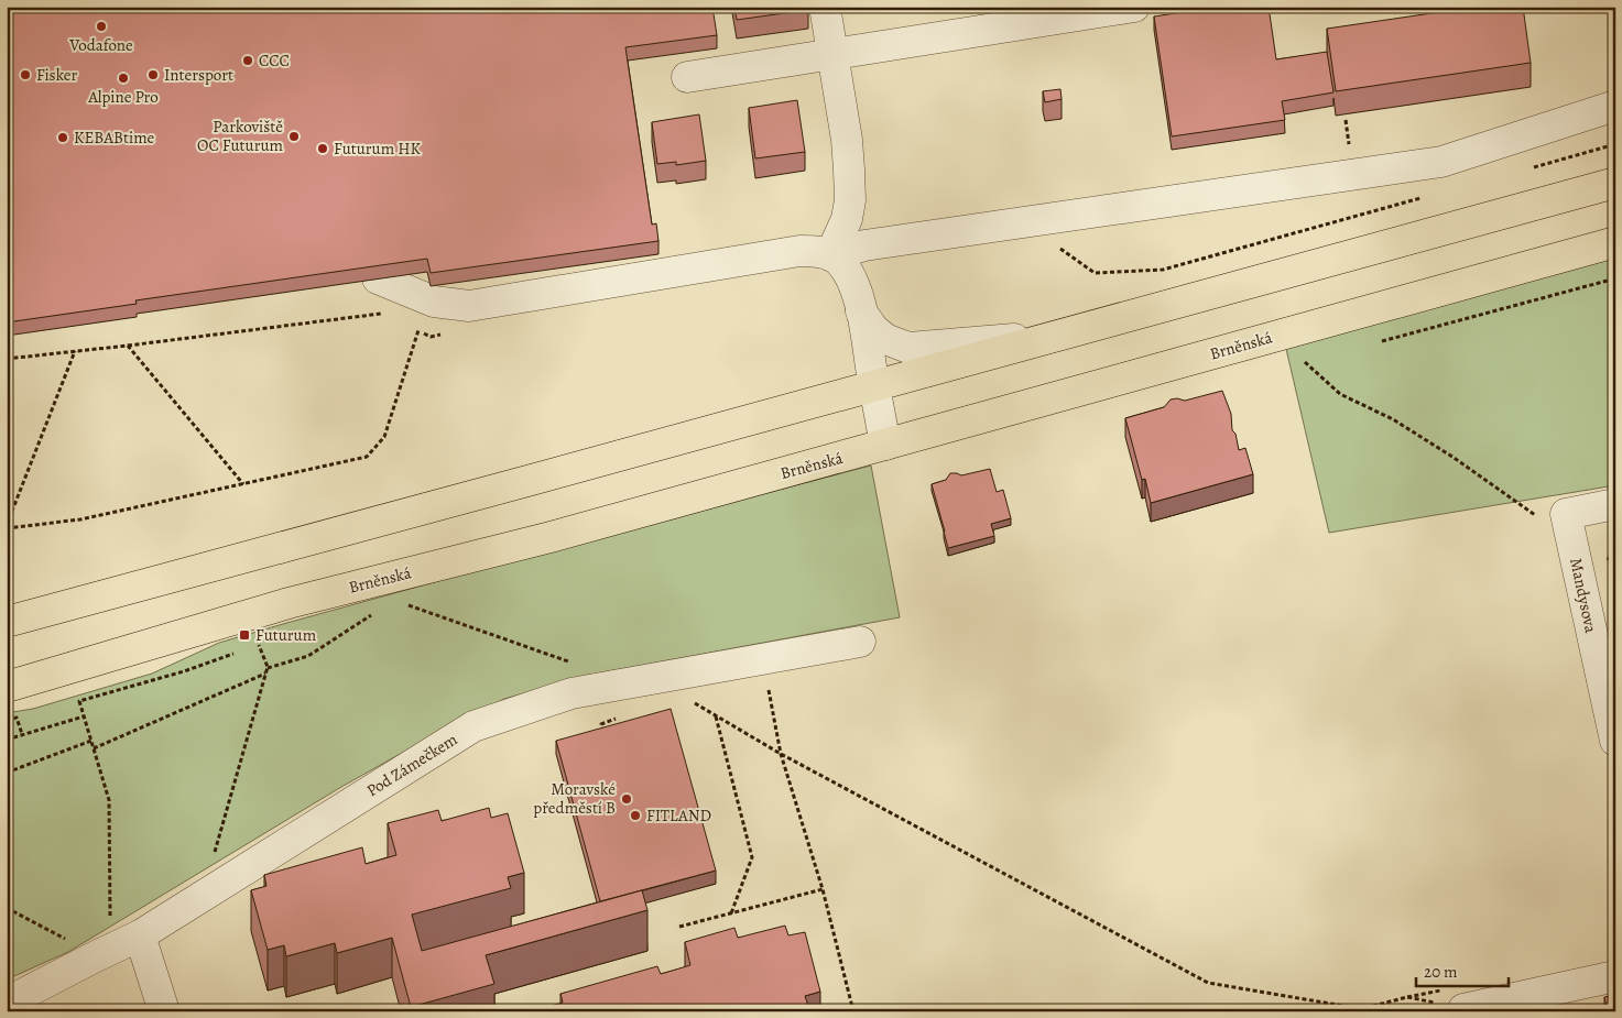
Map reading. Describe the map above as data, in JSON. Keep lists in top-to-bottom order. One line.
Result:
{"streets":{"main road":["Brněnská"],"street":["Mandysova","Pod Zámečkem"]},"places":{"other":["Vodafone","CCC","Fisker","Intersport","Alpine Pro","Parkoviště OC Futurum","KEBABtime","Futurum HK","Moravské předměstí B","FITLAND"],"transit":["Futurum"]},"scale_bar":"20 m"}
